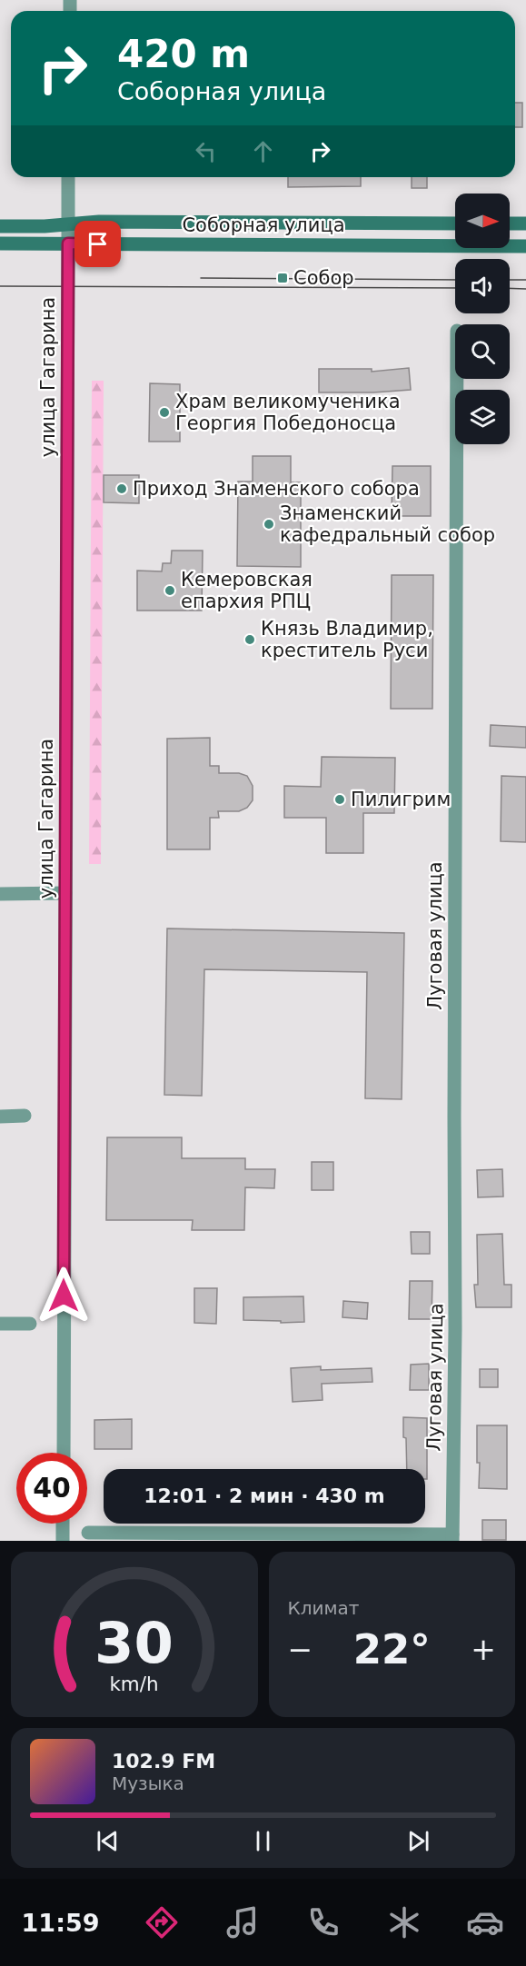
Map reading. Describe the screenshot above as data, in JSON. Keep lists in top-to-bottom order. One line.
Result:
{"streets":{"main road":["Соборная улица"],"street":["улица Гагарина","Луговая улица"]},"crossings":[["Соборная улица","улица Гагарина"]],"places":{"transit":["Собор"],"other":["Храм великомученика Георгия Победоносца","Приход Знаменского собора","Знаменский кафедральный собор","Кемеровская епархия РПЦ","Князь Владимир, креститель Руси","Пилигрим"]},"north":"right","page":{"turn":["420 m","Соборная улица"],"limit":"40","trip":"12:01 · 2 мин · 430 m","tile":"Климат","heat":["−","22°","+"],"song":["102.9 FM","Музыка"],"tabs":"11:59","gauge":["30","km/h"]}}
